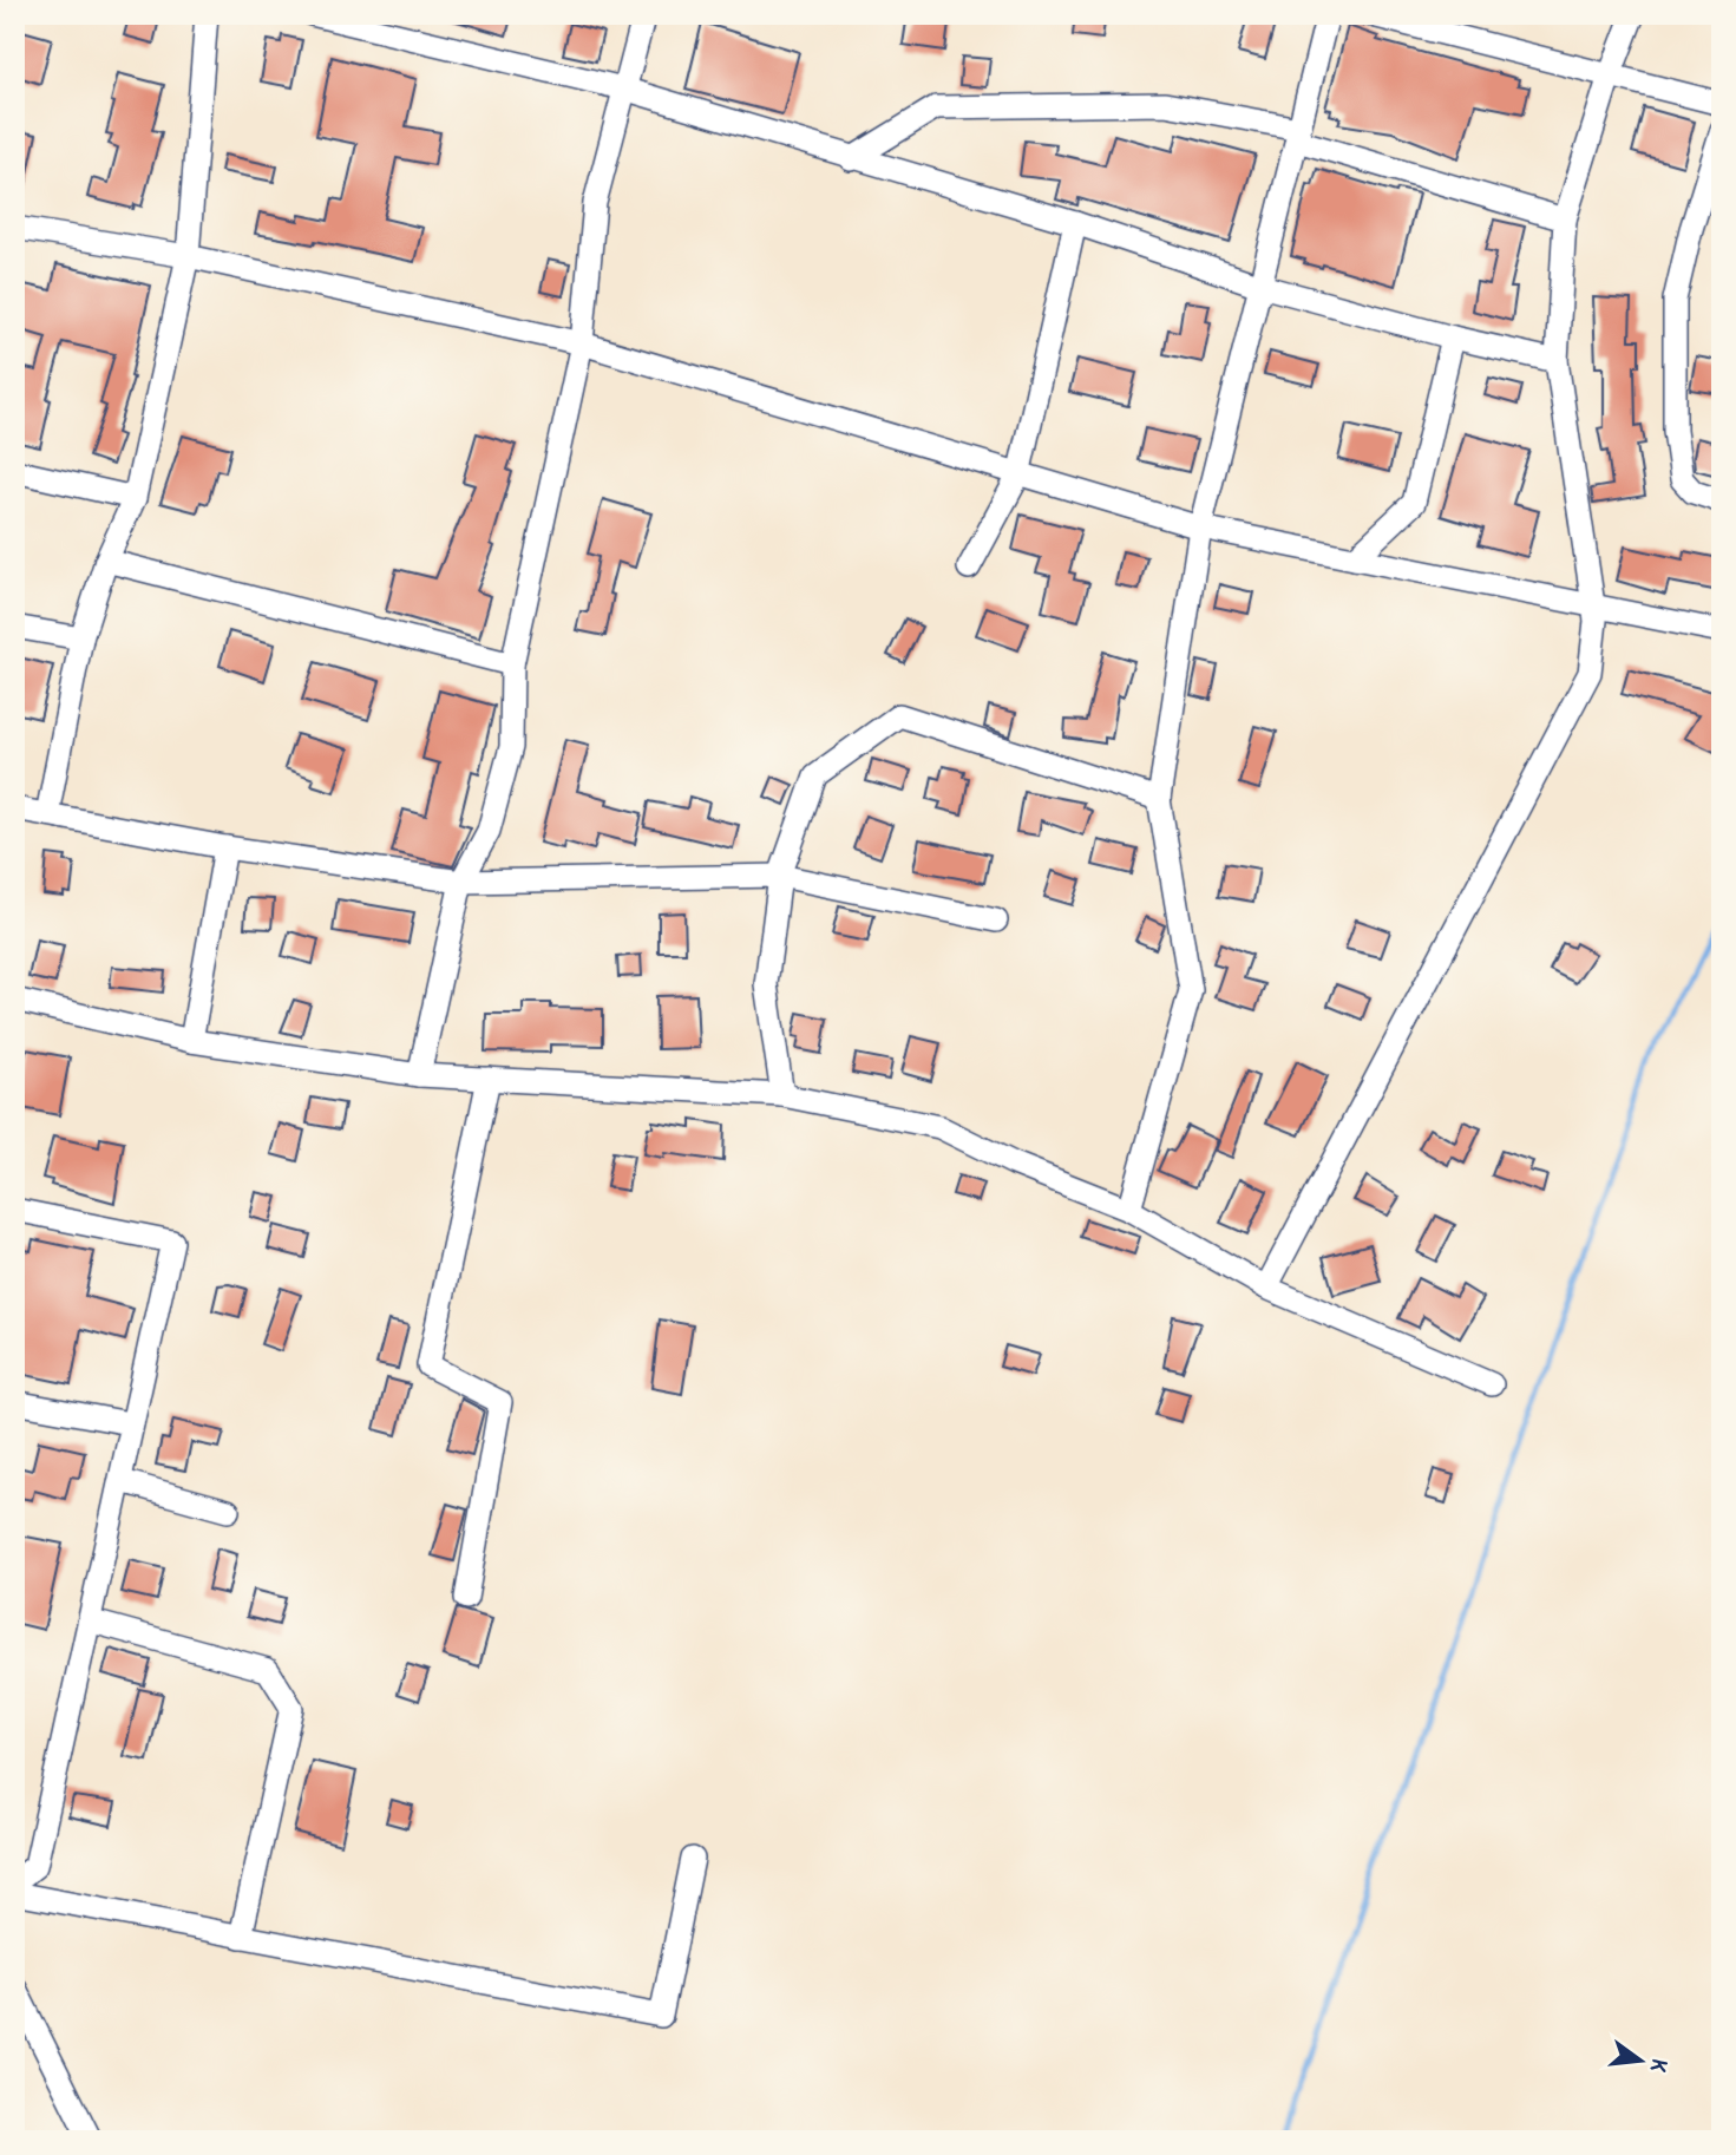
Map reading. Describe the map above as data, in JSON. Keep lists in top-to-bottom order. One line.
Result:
{"north":"right"}
